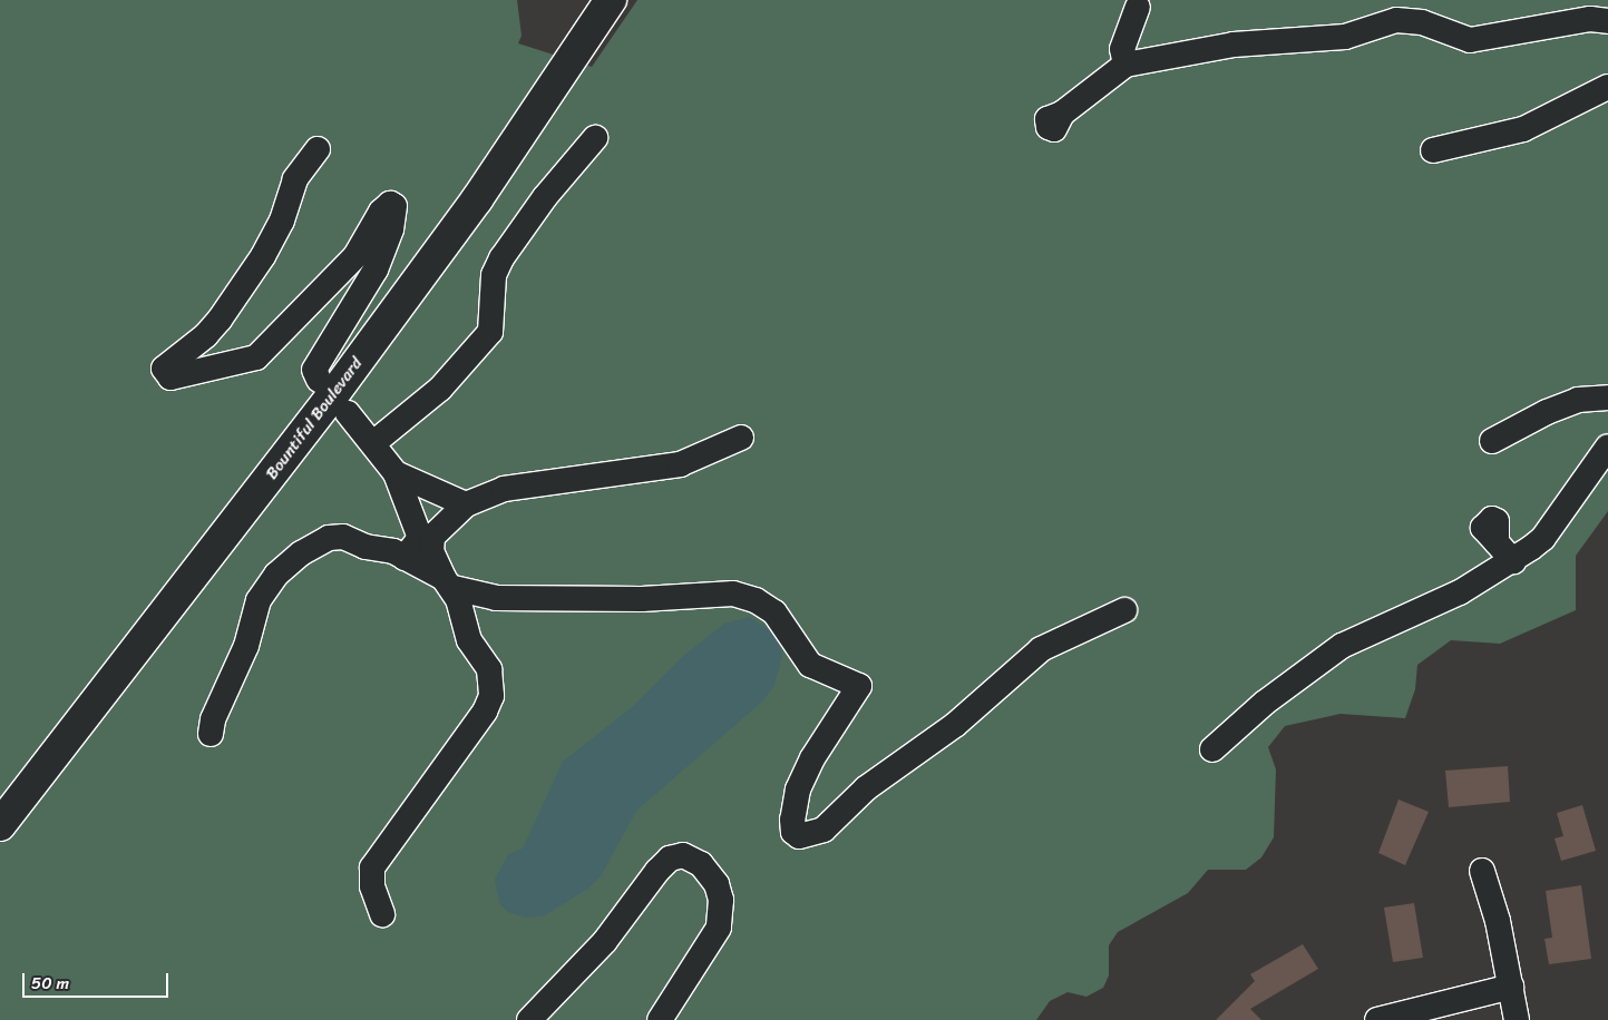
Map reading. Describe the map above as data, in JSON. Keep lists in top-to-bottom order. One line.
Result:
{"streets":{"main road":["Bountiful Boulevard"]},"scale_bar":"50 m"}
